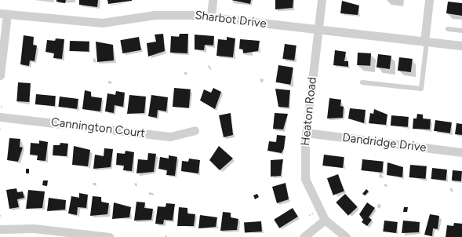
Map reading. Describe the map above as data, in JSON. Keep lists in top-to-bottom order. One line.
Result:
{"streets":{"street":["Sharbot Drive","Heaton Road","Cannington Court","Dandridge Drive"]},"crossings":[["Sharbot Drive","Heaton Road"],["Heaton Road","Dandridge Drive"]]}
